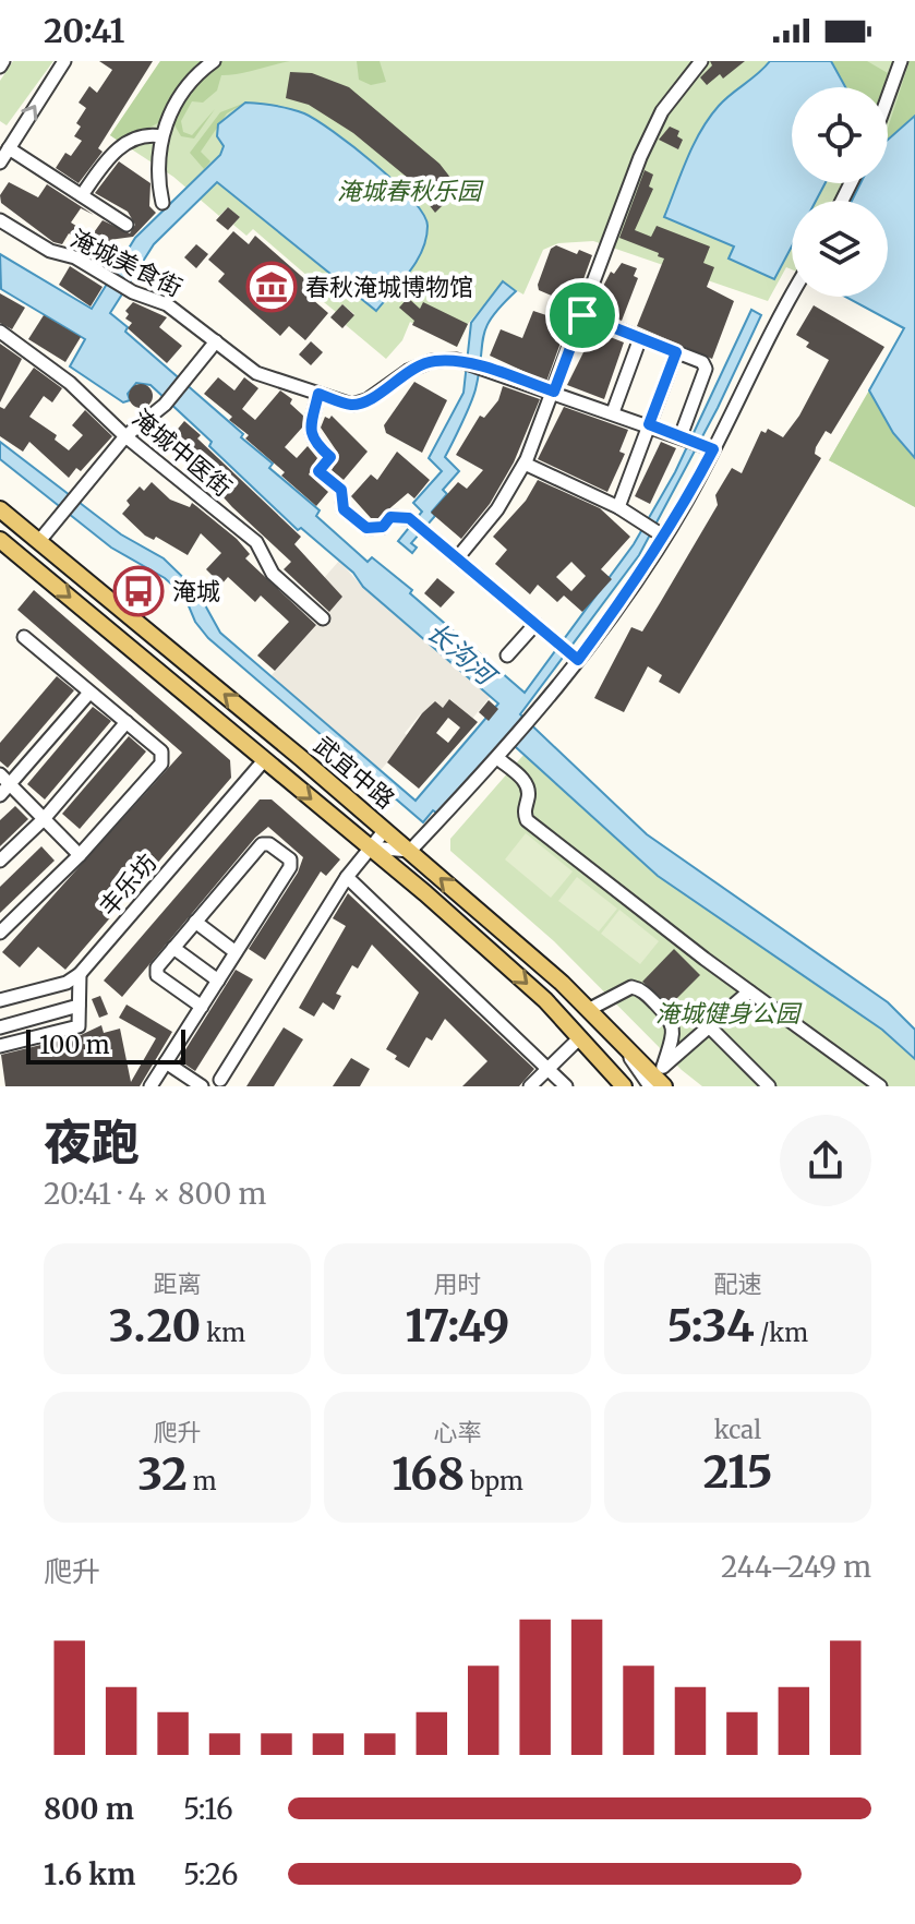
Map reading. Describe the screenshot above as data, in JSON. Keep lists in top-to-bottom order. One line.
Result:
{"streets":{"main road":["武宜中路"],"street":["淹城美食街","淹城中医街","丰乐坊"]},"crossings":[["武宜中路","丰乐坊"]],"water":["长沟河"],"parks":["淹城春秋乐园","淹城健身公园"],"places":{"museum":["春秋淹城博物馆"],"bus stop":["淹城"]},"scale_bar":"100 m","page":{"status":"20:41","scale":"100 m","heading":["夜跑","20:41 · 4 × 800 m"],"stats":[["距离","3.20 km"],["用时","17:49"],["配速","5:34 /km"],["爬升","32 m"],["心率","168 bpm"],["kcal","215"]],"chart":["爬升","244–249 m"],"list":[{"name":"800 m","note":"5:16"},{"name":"1.6 km","note":"5:26"}]}}
